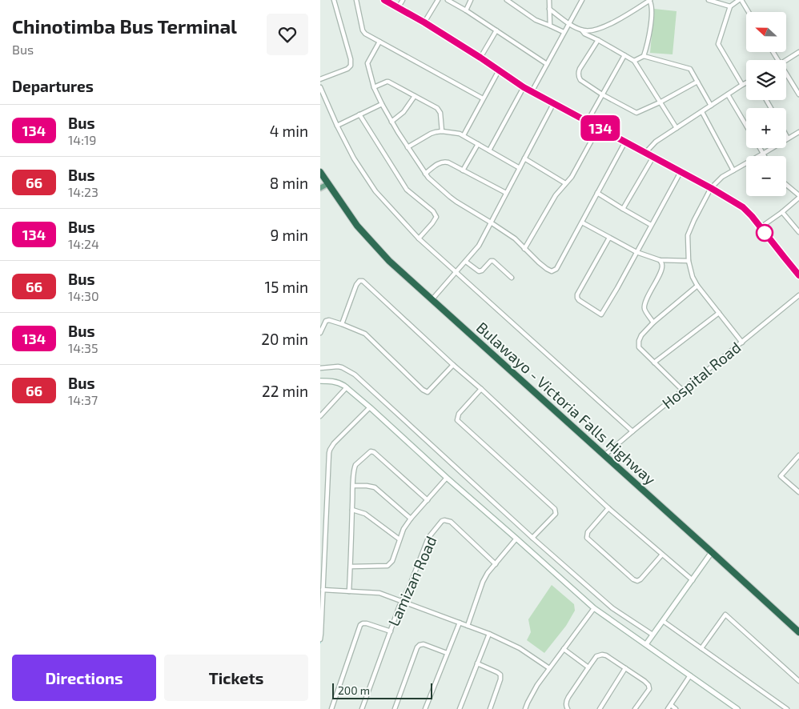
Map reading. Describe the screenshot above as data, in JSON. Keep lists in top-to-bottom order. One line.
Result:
{"streets":{"highway":["Bulawayo - Victoria Falls Highway"],"street":["Hospital Road","Lamizan Road"]},"crossings":[["Hospital Road","Bulawayo - Victoria Falls Highway"]],"lines":["bus line 134"],"scale_bar":"200 m","north":"left","page":{"heading":[["Chinotimba Bus Terminal","Bus"],"Departures"],"on_map":"134","map_buttons":["+","−"],"list":[{"mark":"134","name":"Bus","note":"14:19","value":"4 min"},{"mark":"66","name":"Bus","note":"14:23","value":"8 min"},{"mark":"134","name":"Bus","note":"14:24","value":"9 min"},{"mark":"66","name":"Bus","note":"14:30","value":"15 min"},{"mark":"134","name":"Bus","note":"14:35","value":"20 min"},{"mark":"66","name":"Bus","note":"14:37","value":"22 min"}],"buttons":["Directions","Tickets"],"scale":"200 m"}}
